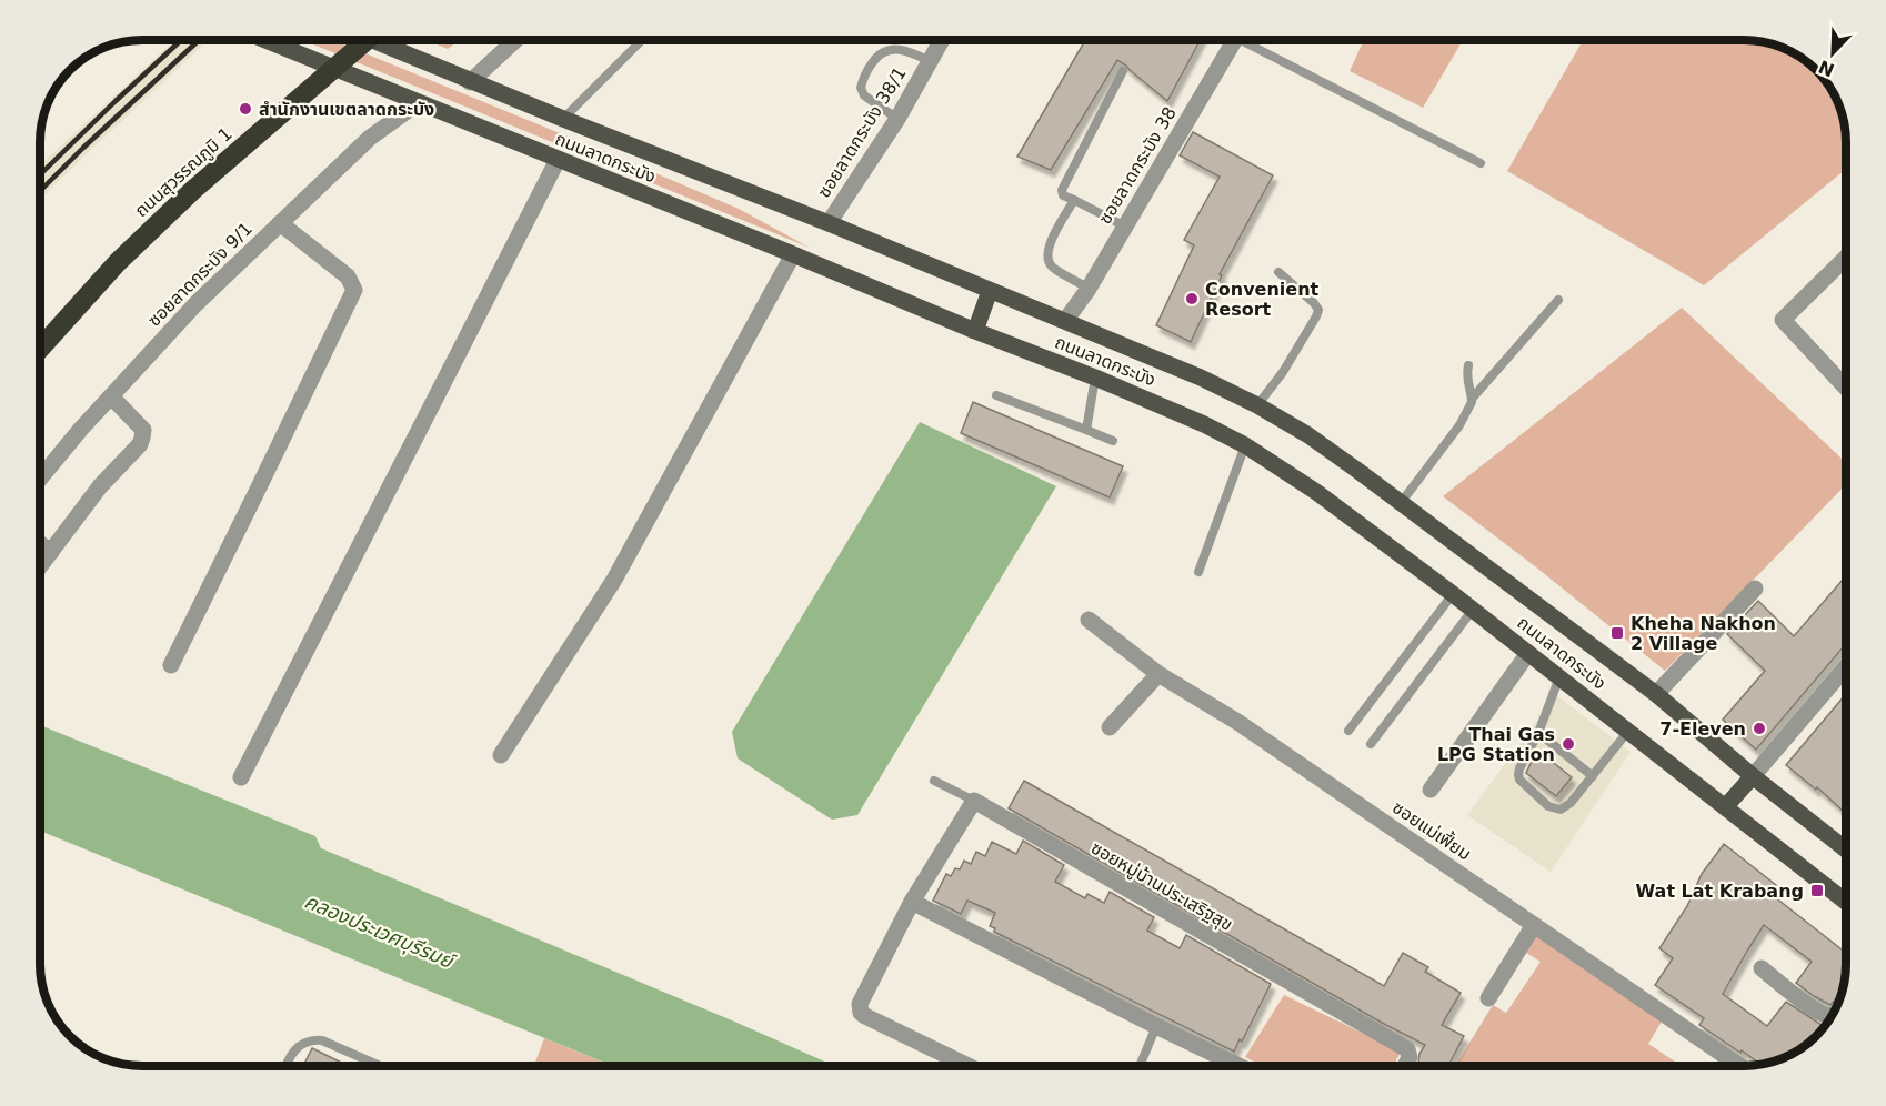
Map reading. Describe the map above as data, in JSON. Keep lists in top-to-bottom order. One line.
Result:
{"streets":{"highway":["ถนนสุวรรณภูมิ 1"],"main road":["ถนนลาดกระบัง"],"street":["ซอยลาดกระบัง 38/1","ซอยลาดกระบัง 38","ซอยลาดกระบัง 9/1","ซอยแม่เฟี้ยม","ซอยหมู่บ้านประเสริฐสุข"]},"crossings":[["ซอยลาดกระบัง 38/1","ถนนลาดกระบัง"],["ถนนลาดกระบัง","ซอยลาดกระบัง 38"],["ถนนลาดกระบัง","ซอยลาดกระบัง 9/1"]],"water":["คลองประเวศบุรีรมย์"],"places":{"other":["สำนักงานเขตลาดกระบัง","Convenient Resort","7-Eleven","Thai Gas LPG Station"],"transit":["Kheha Nakhon 2 Village","Wat Lat Krabang"]},"north":"bottom left"}
